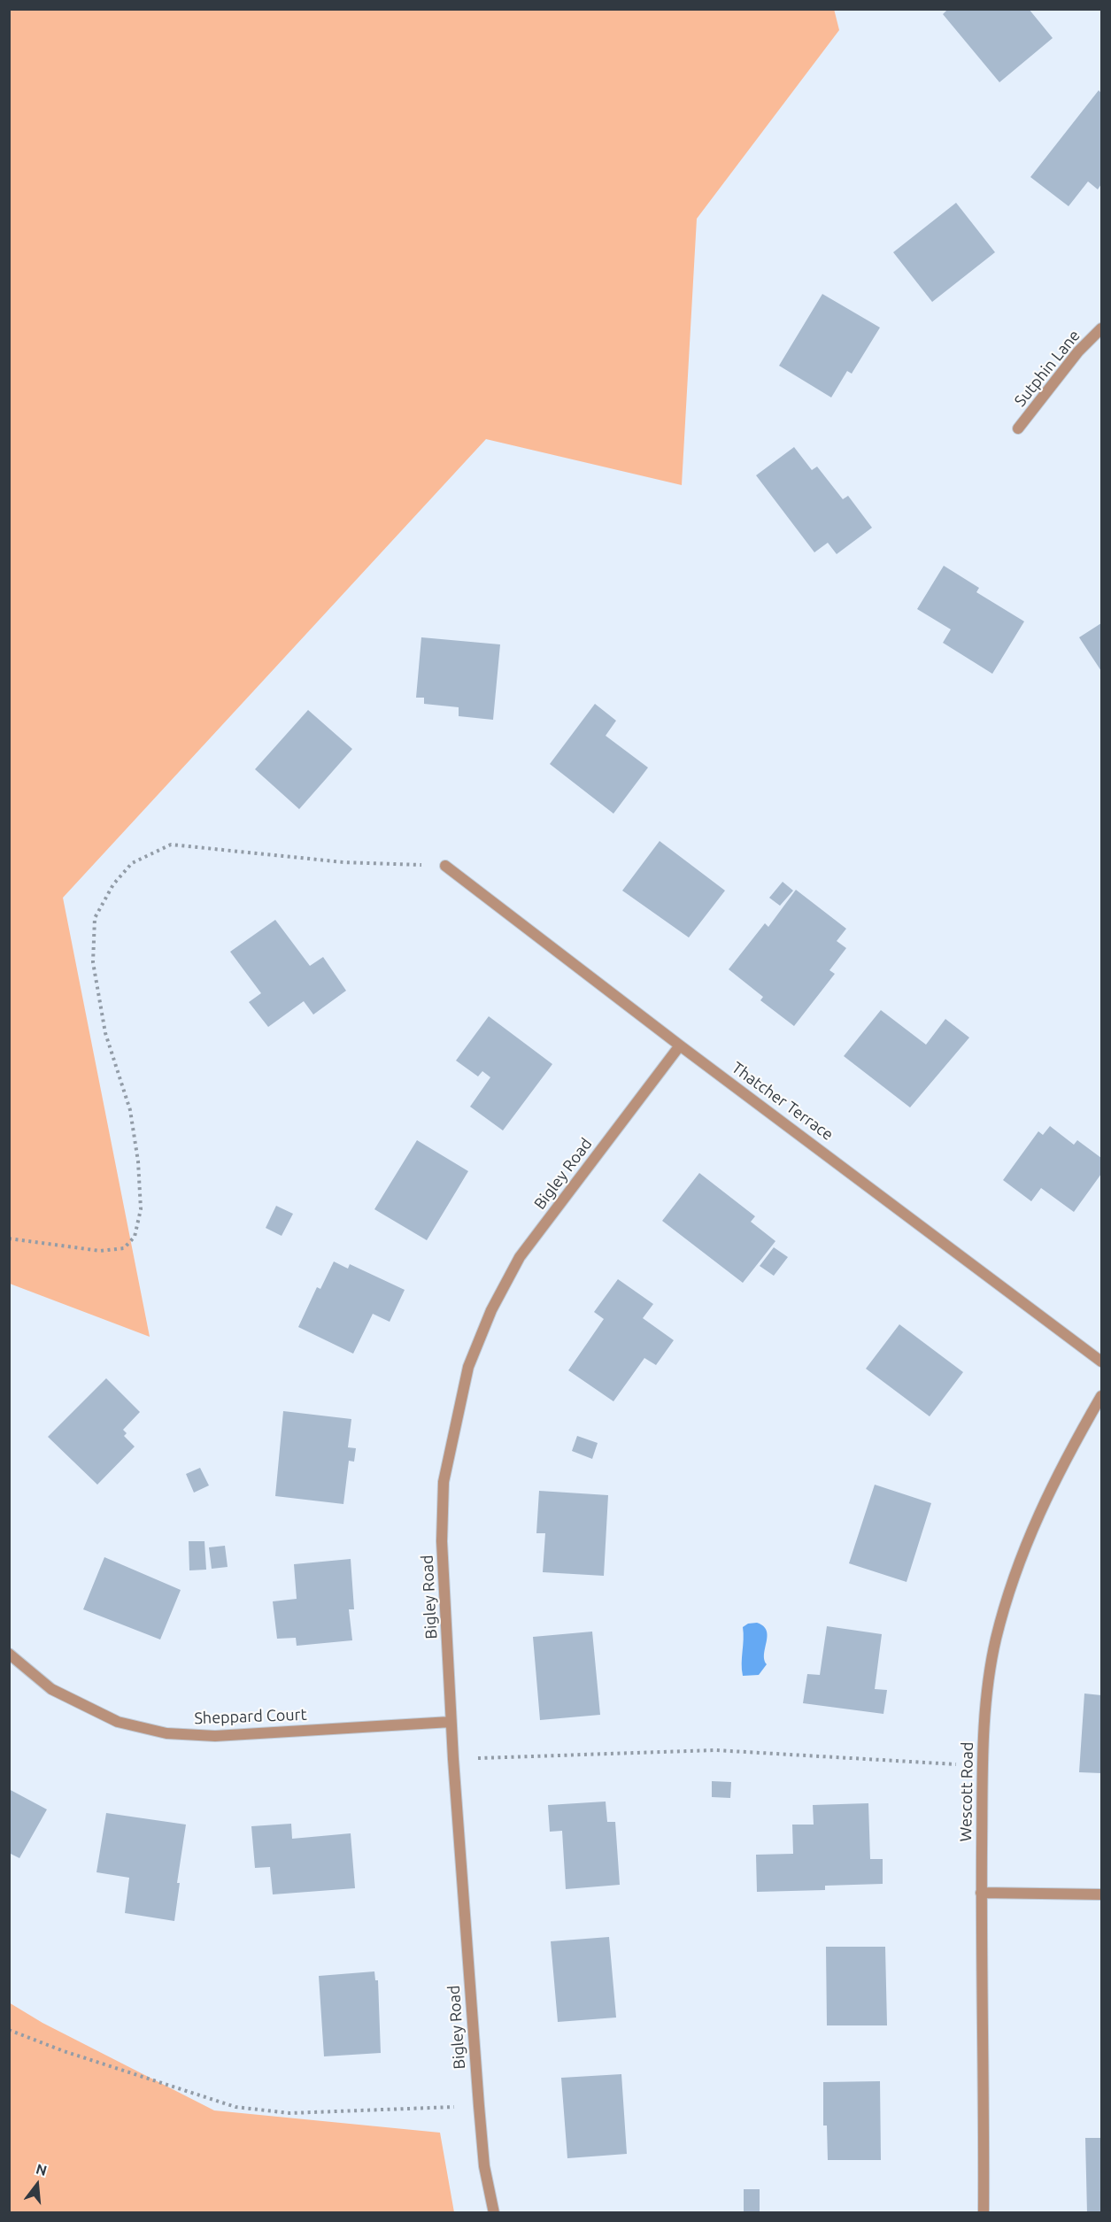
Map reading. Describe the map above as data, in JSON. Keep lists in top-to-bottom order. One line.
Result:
{"streets":{"street":["Sutphin Lane","Thatcher Terrace","Bigley Road","Sheppard Court","Wescott Road"]},"crossings":[["Thatcher Terrace","Bigley Road"],["Bigley Road","Sheppard Court"]],"north":"top"}
